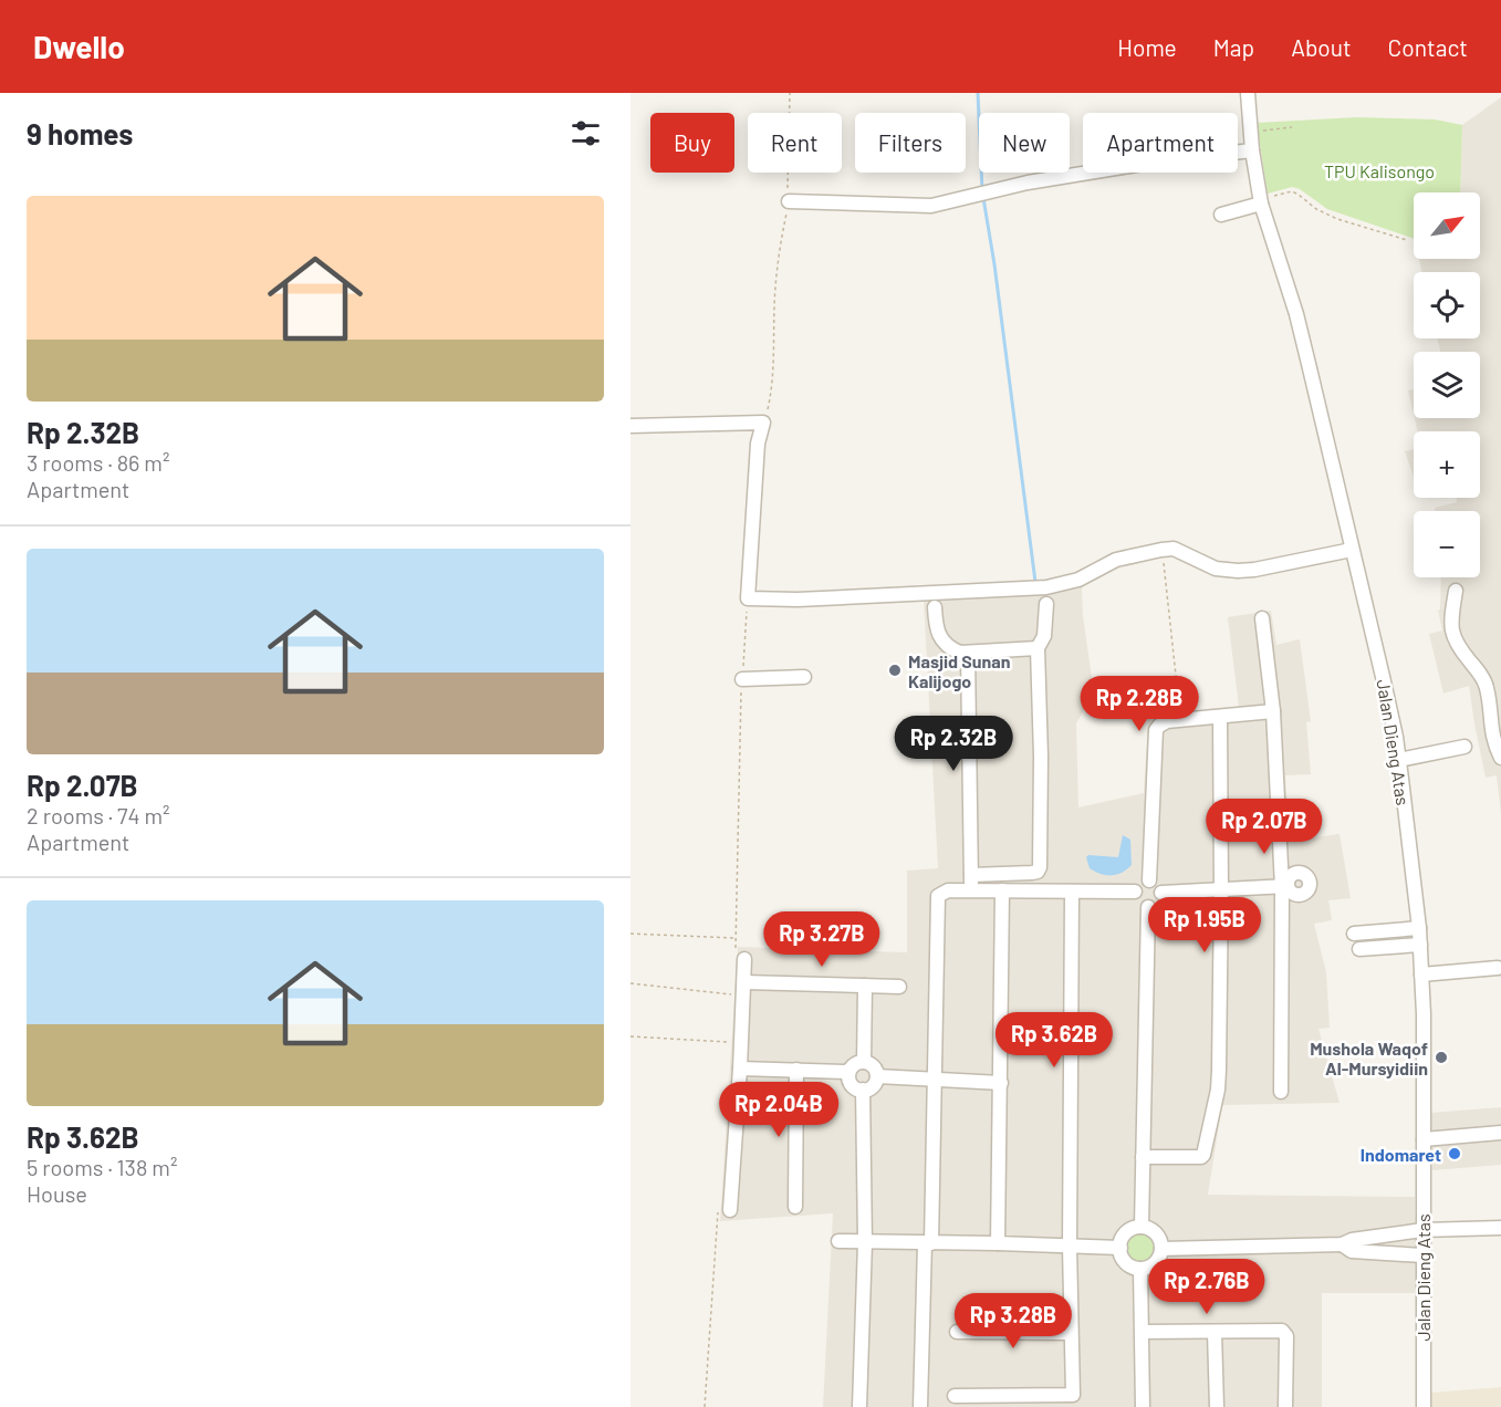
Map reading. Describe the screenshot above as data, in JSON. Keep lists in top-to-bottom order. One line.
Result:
{"streets":{"street":["Jalan Dieng Atas"]},"parks":["TPU Kalisongo"],"places":["Masjid Sunan Kalijogo","Mushola Waqof Al-Mursyidiin","Indomaret"],"north":"top right","page":{"header":"Dwello","nav":["Home","Map","About","Contact"],"heading":"9 homes","chip":["Buy","Rent","Filters","New","Apartment"],"list":[{"name":"Rp 2.32B","note":"3 rooms · 86 m² · Apartment"},{"name":"Rp 2.07B","note":"2 rooms · 74 m² · Apartment"},{"name":"Rp 3.62B","note":"5 rooms · 138 m² · House"}],"map_buttons":["+","−"],"price":["Rp 2.28B","Rp 2.32B","Rp 2.07B","Rp 1.95B","Rp 3.27B","Rp 3.62B","Rp 2.04B","Rp 2.76B","Rp 3.28B"]}}
